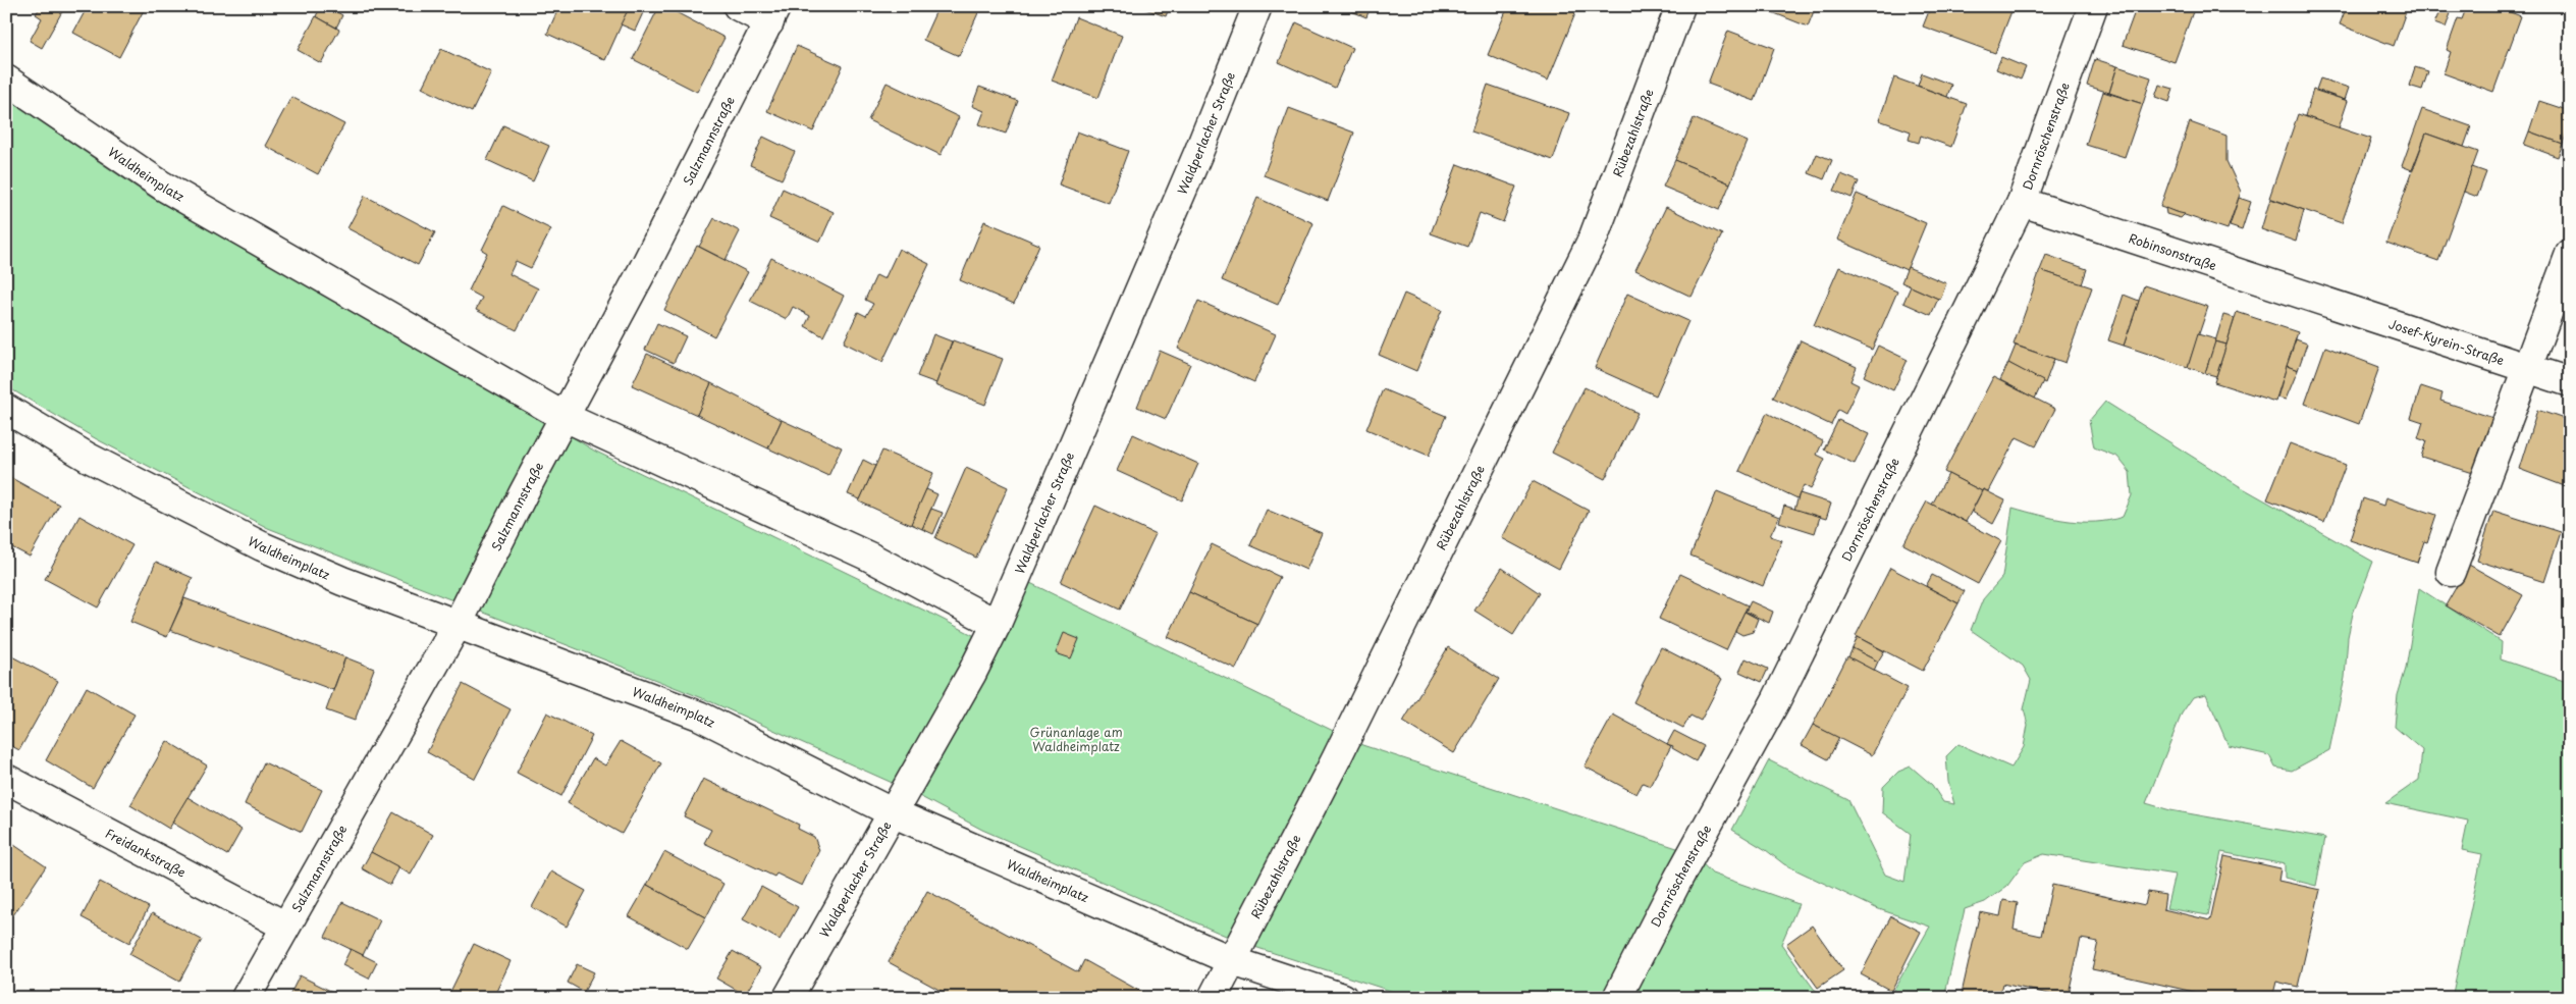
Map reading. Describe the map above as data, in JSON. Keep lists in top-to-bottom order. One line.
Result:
{"streets":{"street":["Waldperlacher Straße","Rübezahlstraße","Dornröschenstraße","Salzmannstraße","Waldheimplatz","Robinsonstraße","Josef-Kyrein-Straße","Freidankstraße"]},"crossings":[["Waldperlacher Straße","Waldheimplatz"],["Rübezahlstraße","Waldheimplatz"],["Dornröschenstraße","Robinsonstraße"],["Salzmannstraße","Waldheimplatz"],["Salzmannstraße","Freidankstraße"],["Robinsonstraße","Josef-Kyrein-Straße"]],"parks":["Grünanlage am Waldheimplatz"]}
